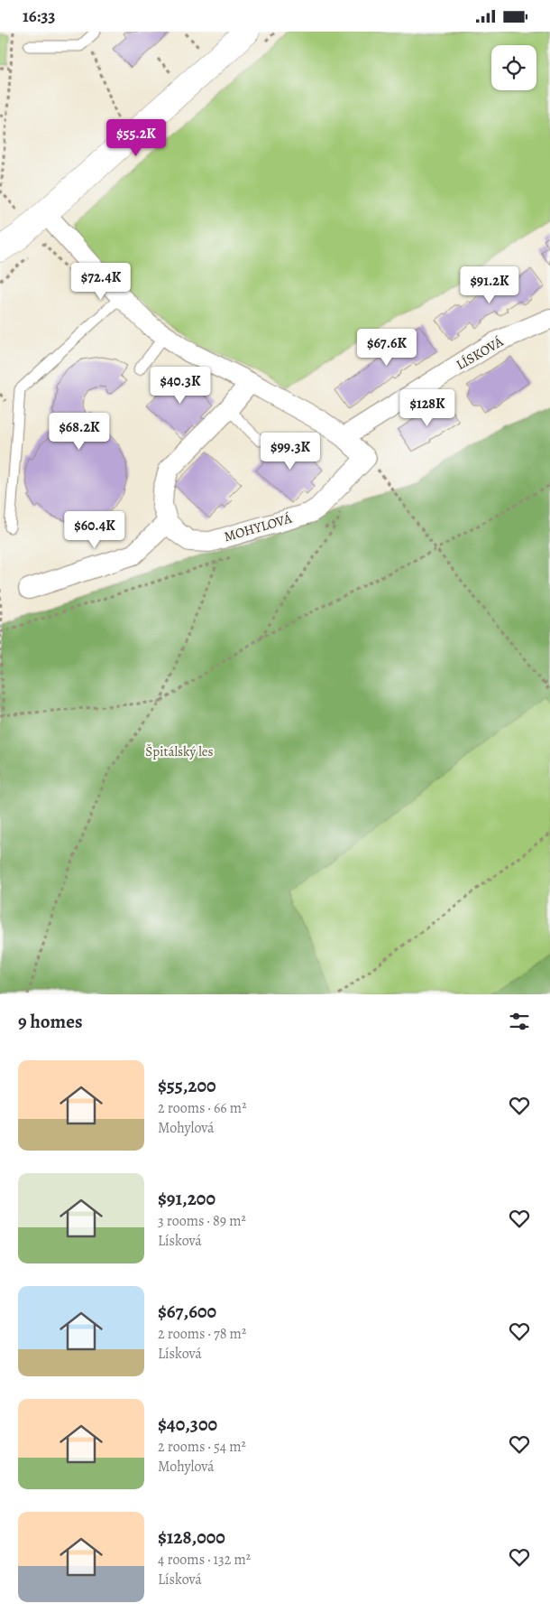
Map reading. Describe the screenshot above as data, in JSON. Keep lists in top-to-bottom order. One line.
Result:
{"streets":{"street":["LÍSKOVÁ","MOHYLOVÁ"]},"parks":["Špitálský les"],"page":{"status":"16:33","price":["$55.2K","$72.4K","$91.2K","$67.6K","$40.3K","$128K","$68.2K","$99.3K","$60.4K"],"heading":"9 homes","list":[{"name":"$55,200","note":"2 rooms · 66 m² · Mohylová"},{"name":"$91,200","note":"3 rooms · 89 m² · Lísková"},{"name":"$67,600","note":"2 rooms · 78 m² · Lísková"},{"name":"$40,300","note":"2 rooms · 54 m² · Mohylová"},{"name":"$128,000","note":"4 rooms · 132 m² · Lísková"}]}}
